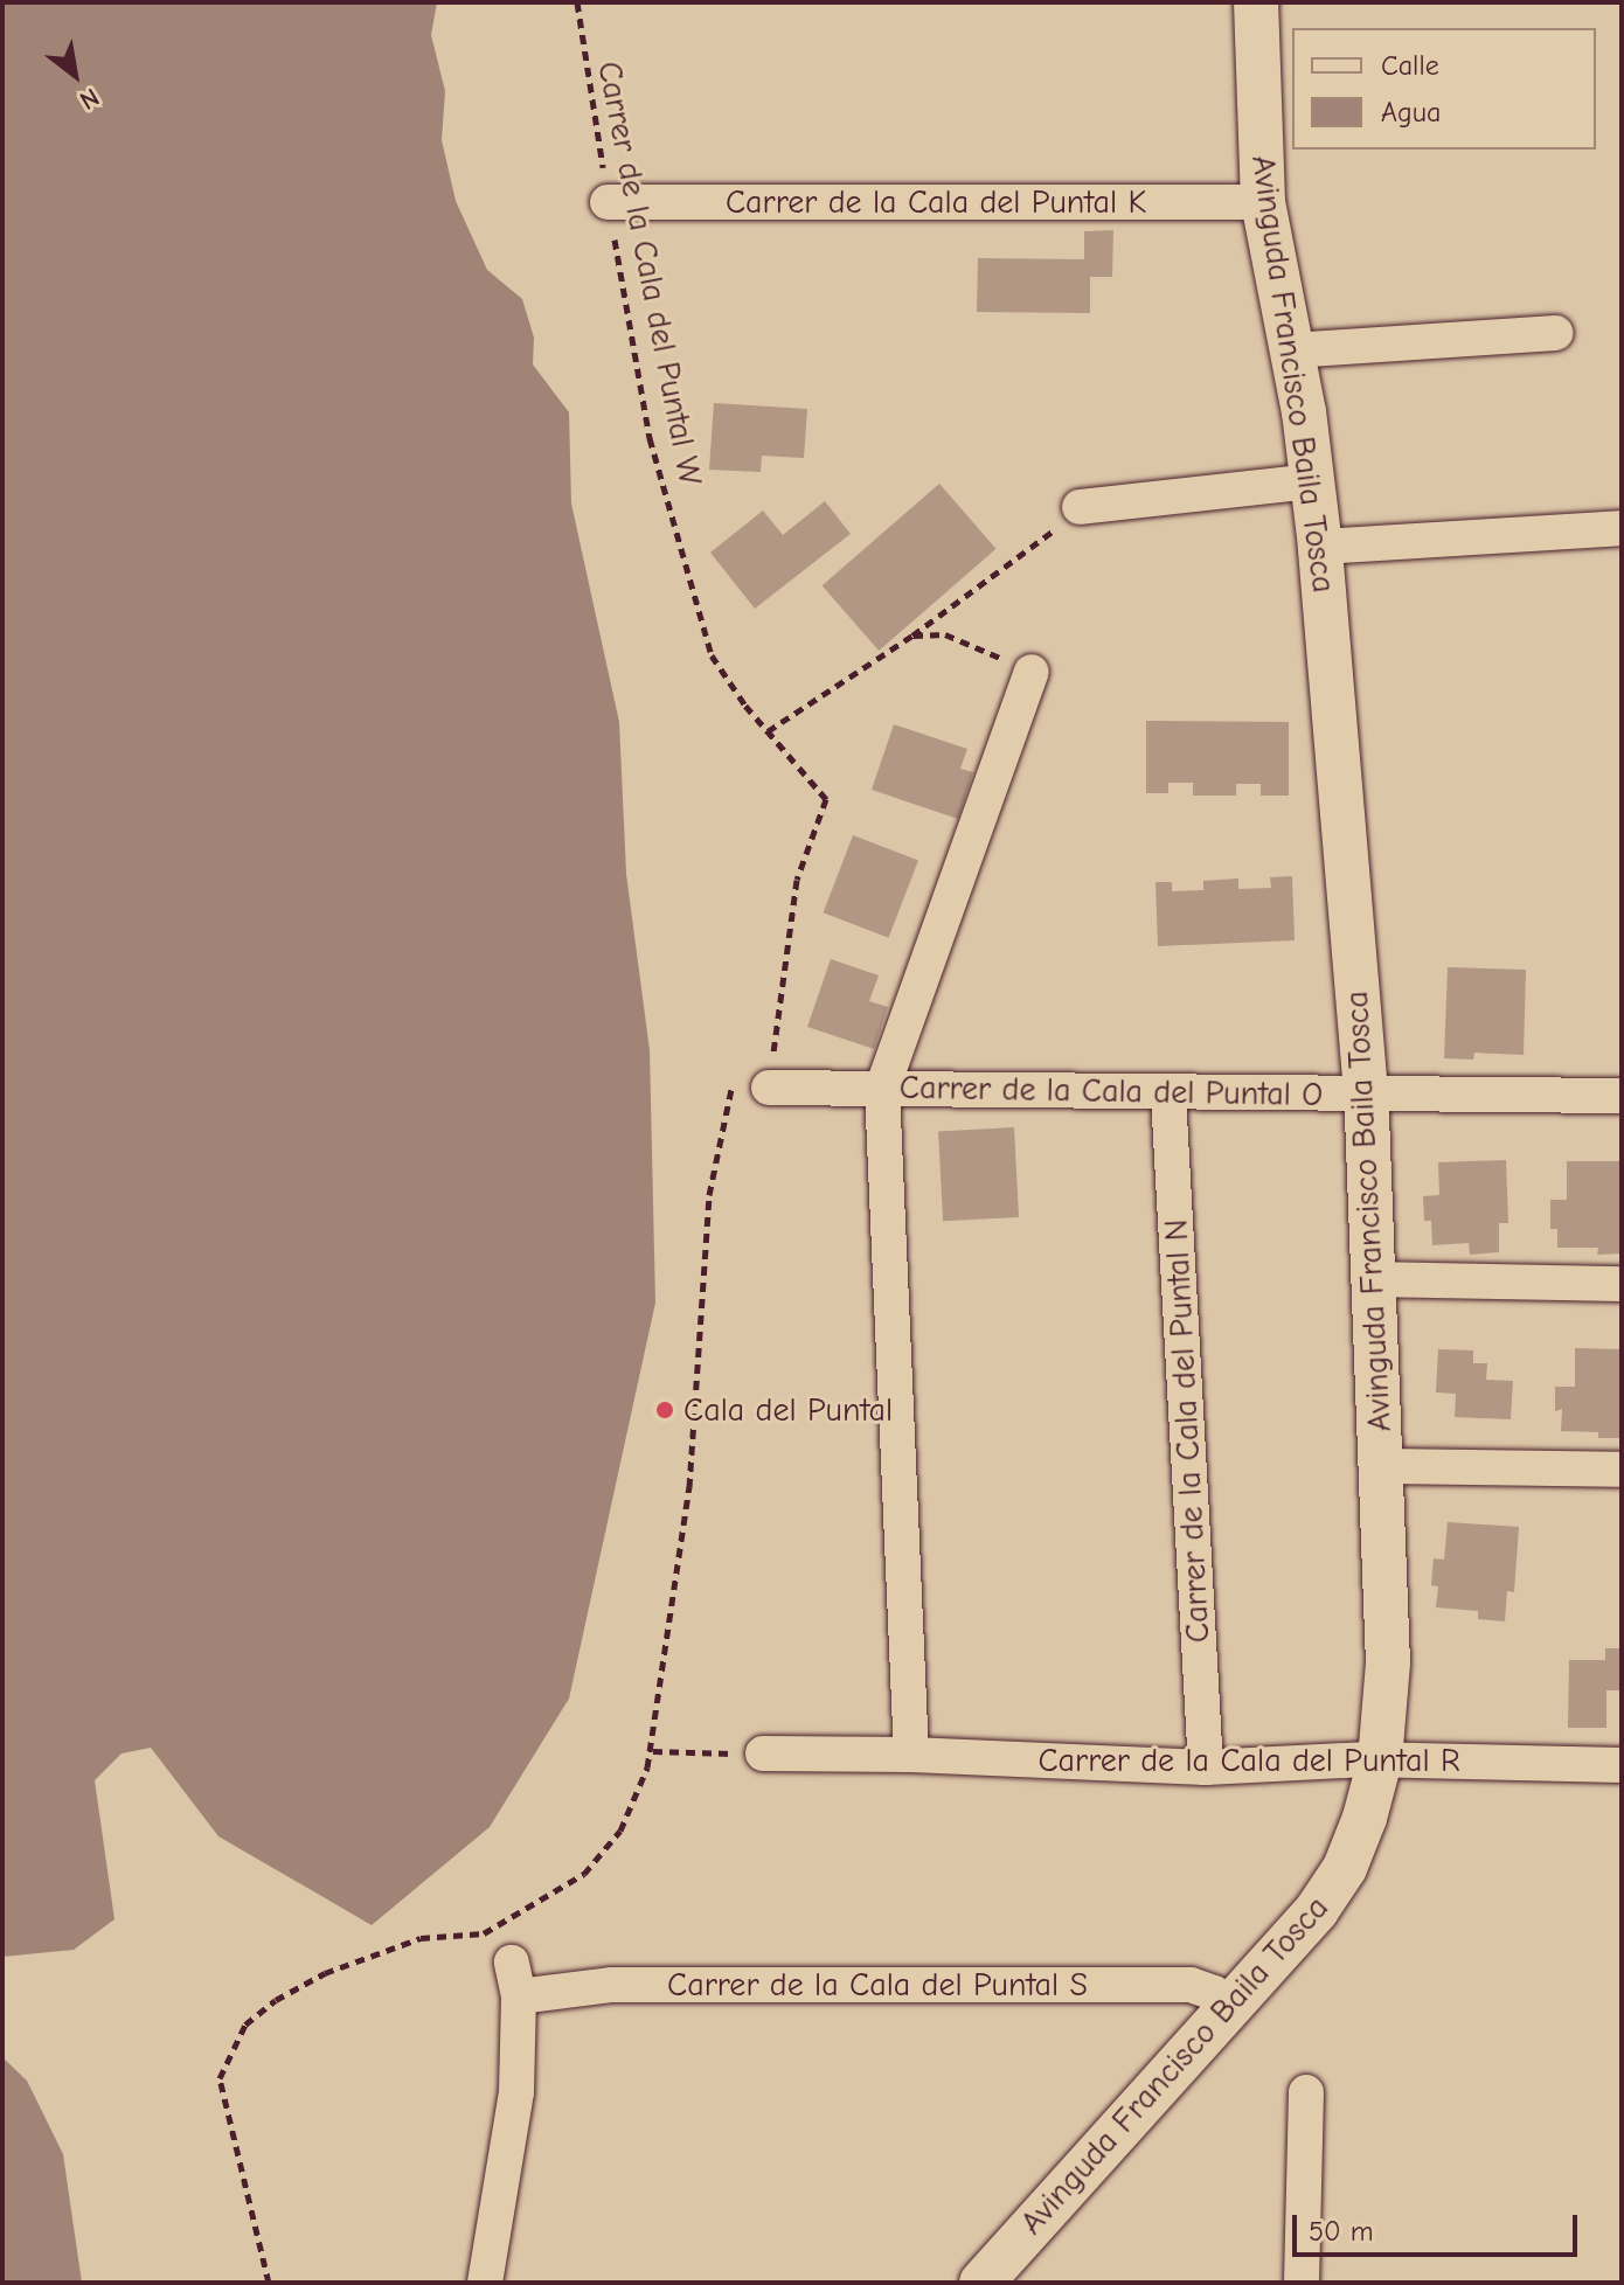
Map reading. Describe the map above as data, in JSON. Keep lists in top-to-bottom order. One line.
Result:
{"streets":{"street":["Carrer de la Cala del Puntal K","Avinguda Francisco Baila Tosca","Carrer de la Cala del Puntal O","Carrer de la Cala del Puntal N","Carrer de la Cala del Puntal R","Carrer de la Cala del Puntal S"],"path":["Carrer de la Cala del Puntal W"]},"crossings":[["Carrer de la Cala del Puntal K","Carrer de la Cala del Puntal W"],["Carrer de la Cala del Puntal K","Avinguda Francisco Baila Tosca"],["Carrer de la Cala del Puntal W","Carrer de la Cala del Puntal O"],["Avinguda Francisco Baila Tosca","Carrer de la Cala del Puntal O"],["Avinguda Francisco Baila Tosca","Carrer de la Cala del Puntal R"],["Avinguda Francisco Baila Tosca","Carrer de la Cala del Puntal S"],["Carrer de la Cala del Puntal O","Carrer de la Cala del Puntal N"],["Carrer de la Cala del Puntal N","Carrer de la Cala del Puntal R"]],"places":["Cala del Puntal"],"legend":["Calle","Agua"],"scale_bar":"50 m","north":"bottom right"}
